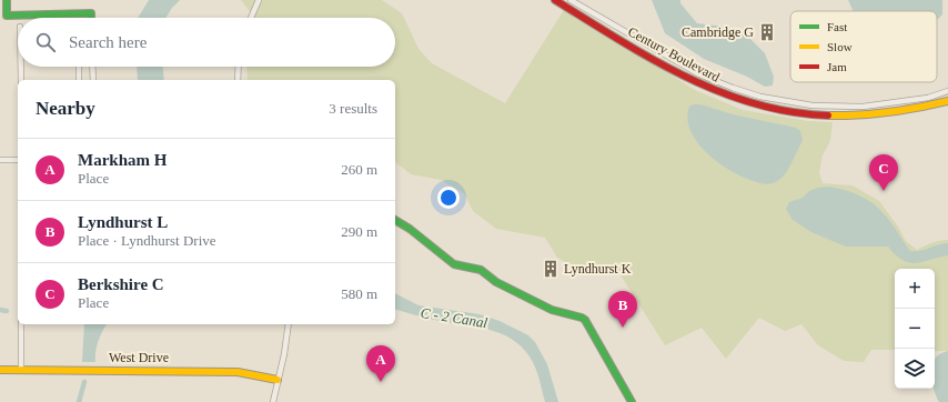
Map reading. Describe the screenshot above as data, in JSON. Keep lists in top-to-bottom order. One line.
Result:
{"streets":{"street":["Century Boulevard","West Drive"]},"water":["C - 2 Canal"],"places":{"building":["Cambridge G","Lyndhurst K"]},"legend":["Fast","Slow","Jam"],"page":{"search":"Search here","heading":["Nearby","3 results"],"list":[{"mark":"A","name":"Markham H","note":"Place","value":"260 m"},{"mark":"B","name":"Lyndhurst L","note":"Place · Lyndhurst Drive","value":"290 m"},{"mark":"C","name":"Berkshire C","note":"Place","value":"580 m"}],"pins":["C","B","A"],"map_buttons":["+","−"]}}
